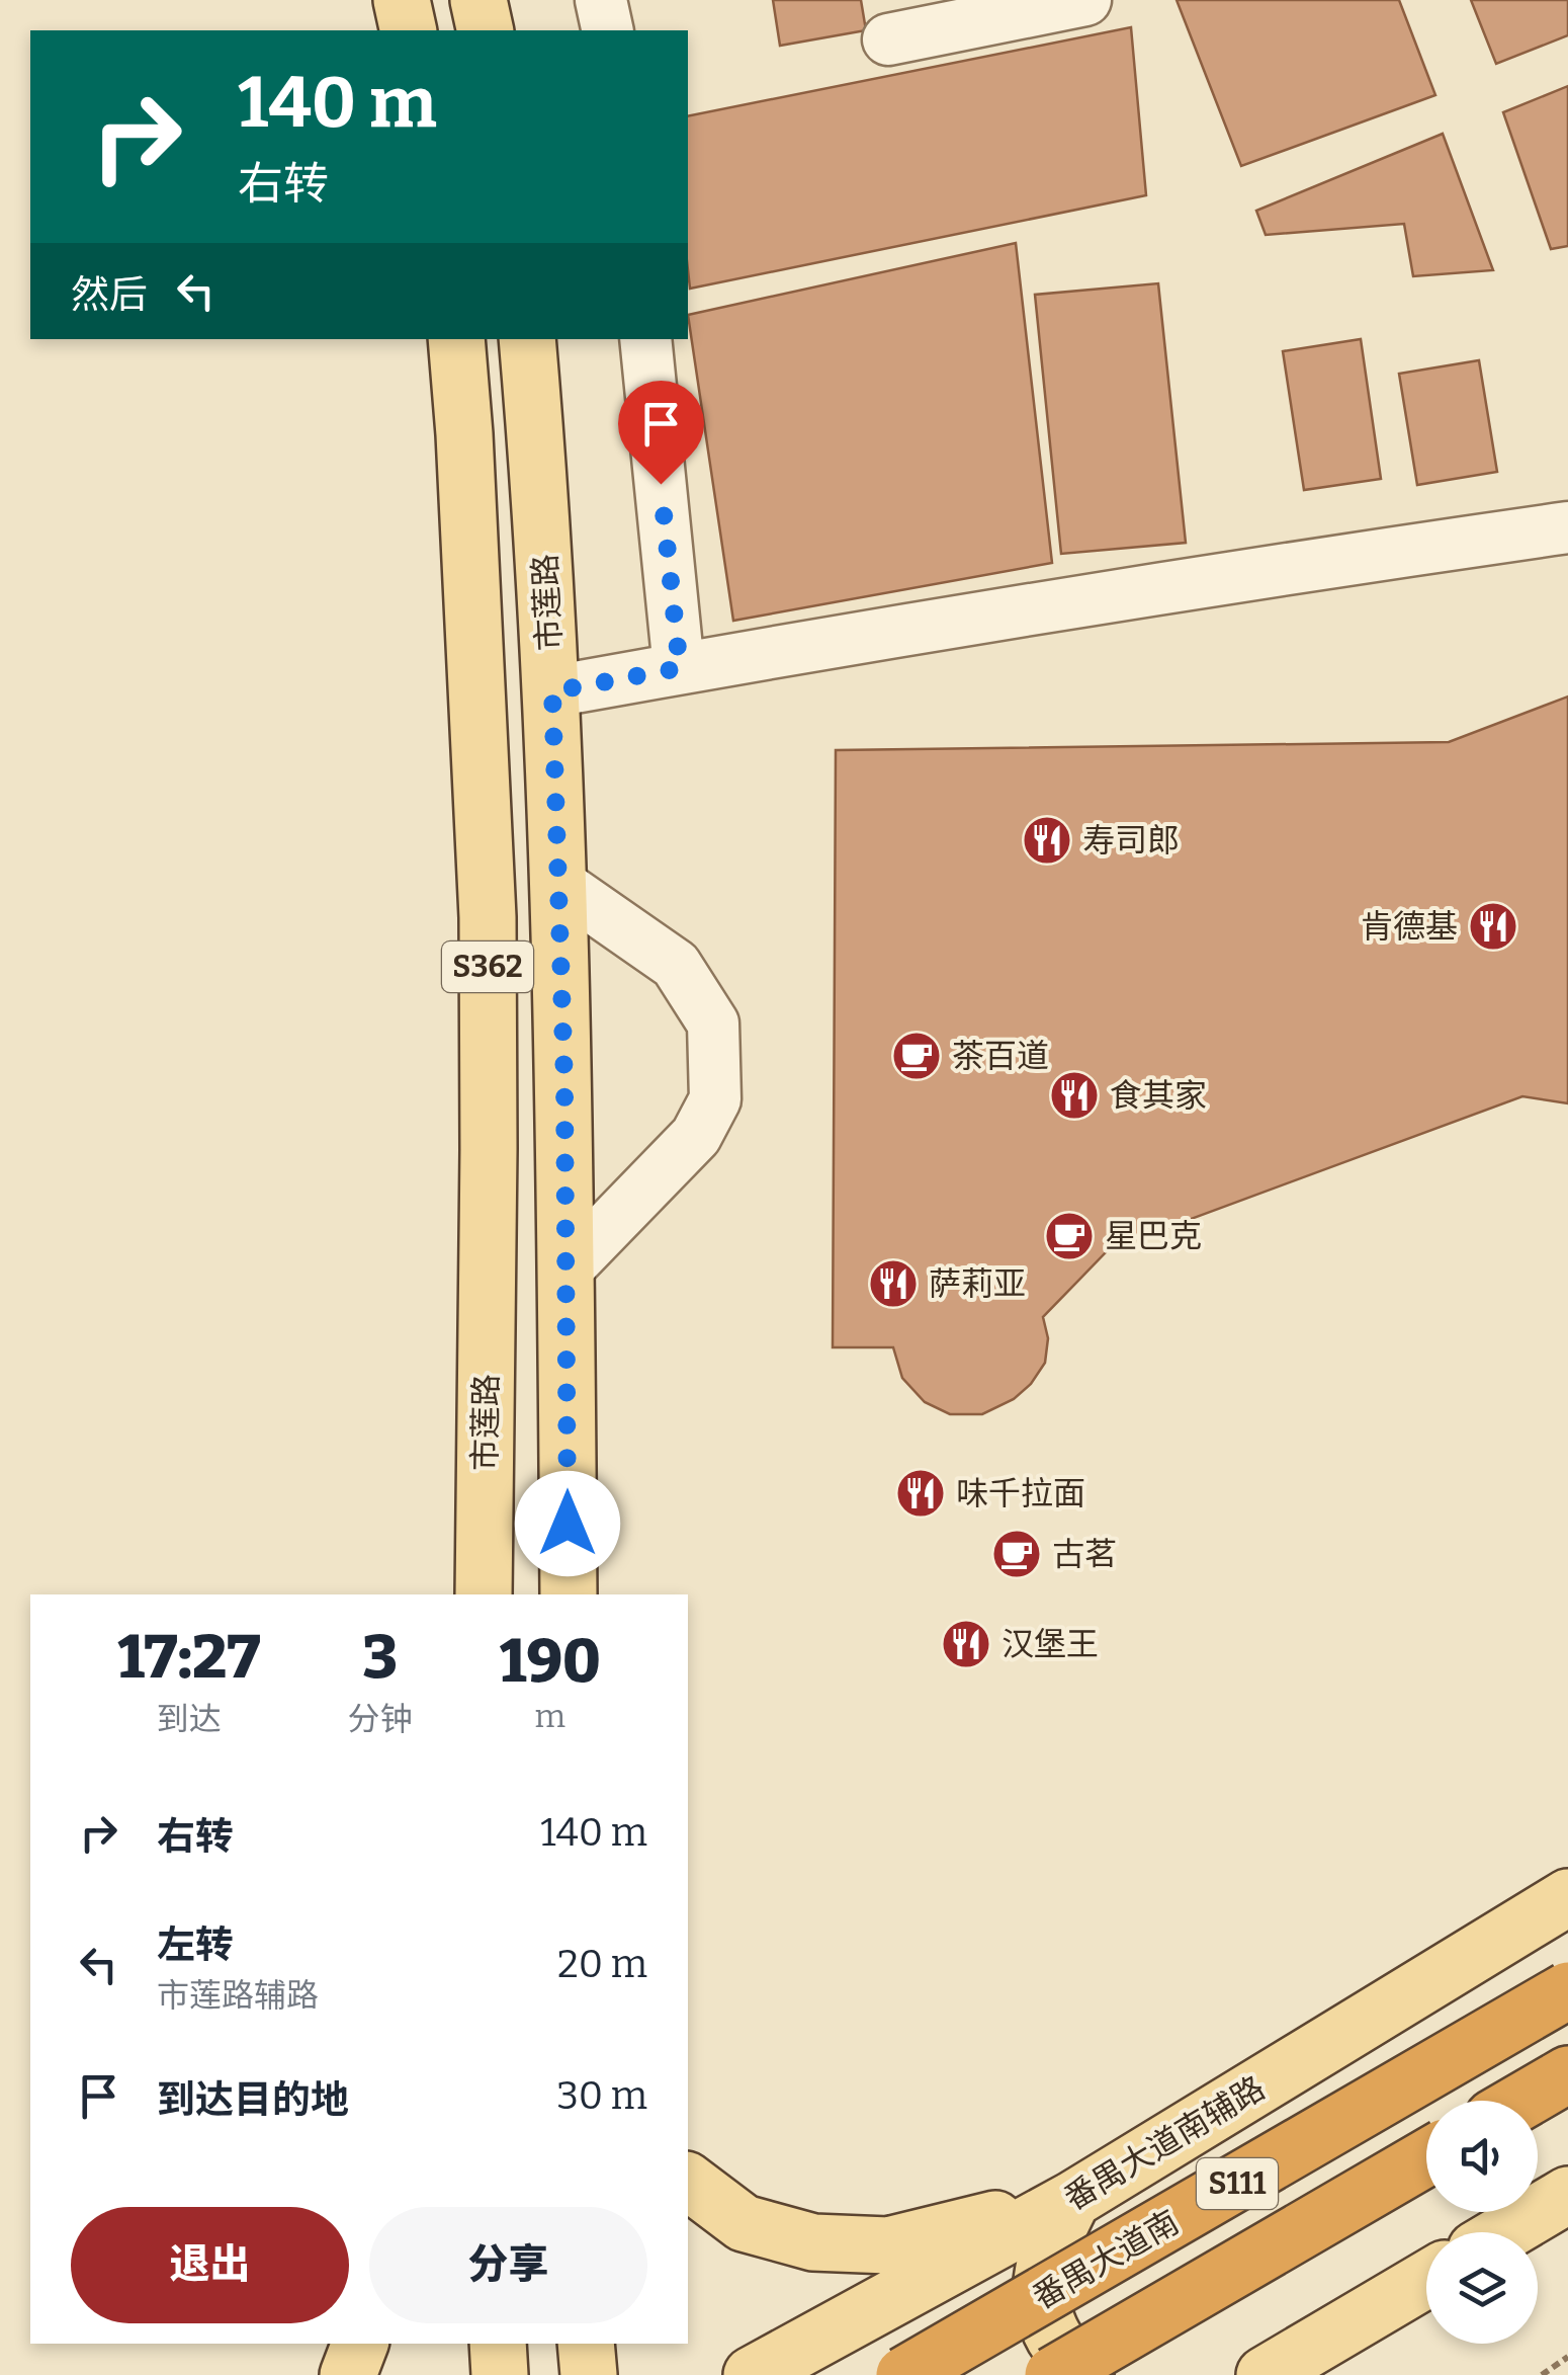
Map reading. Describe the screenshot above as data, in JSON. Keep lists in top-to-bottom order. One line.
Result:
{"streets":{"highway":["S111","番禺大道南"],"main road":["市莲路","S362","番禺大道南辅路"]},"places":{"restaurant":["寿司郎","肯德基","食其家","萨莉亚","味千拉面","汉堡王"],"cafe":["茶百道","星巴克","古茗"]},"page":{"turn":["140 m","右转"],"then":"然后","eta":["17:27","到达","3","分钟","190","m"],"list":[{"name":"右转","value":"140 m"},{"name":"左转","note":"市莲路辅路","value":"20 m"},{"name":"到达目的地","value":"30 m"}],"buttons":["退出","分享"]}}
